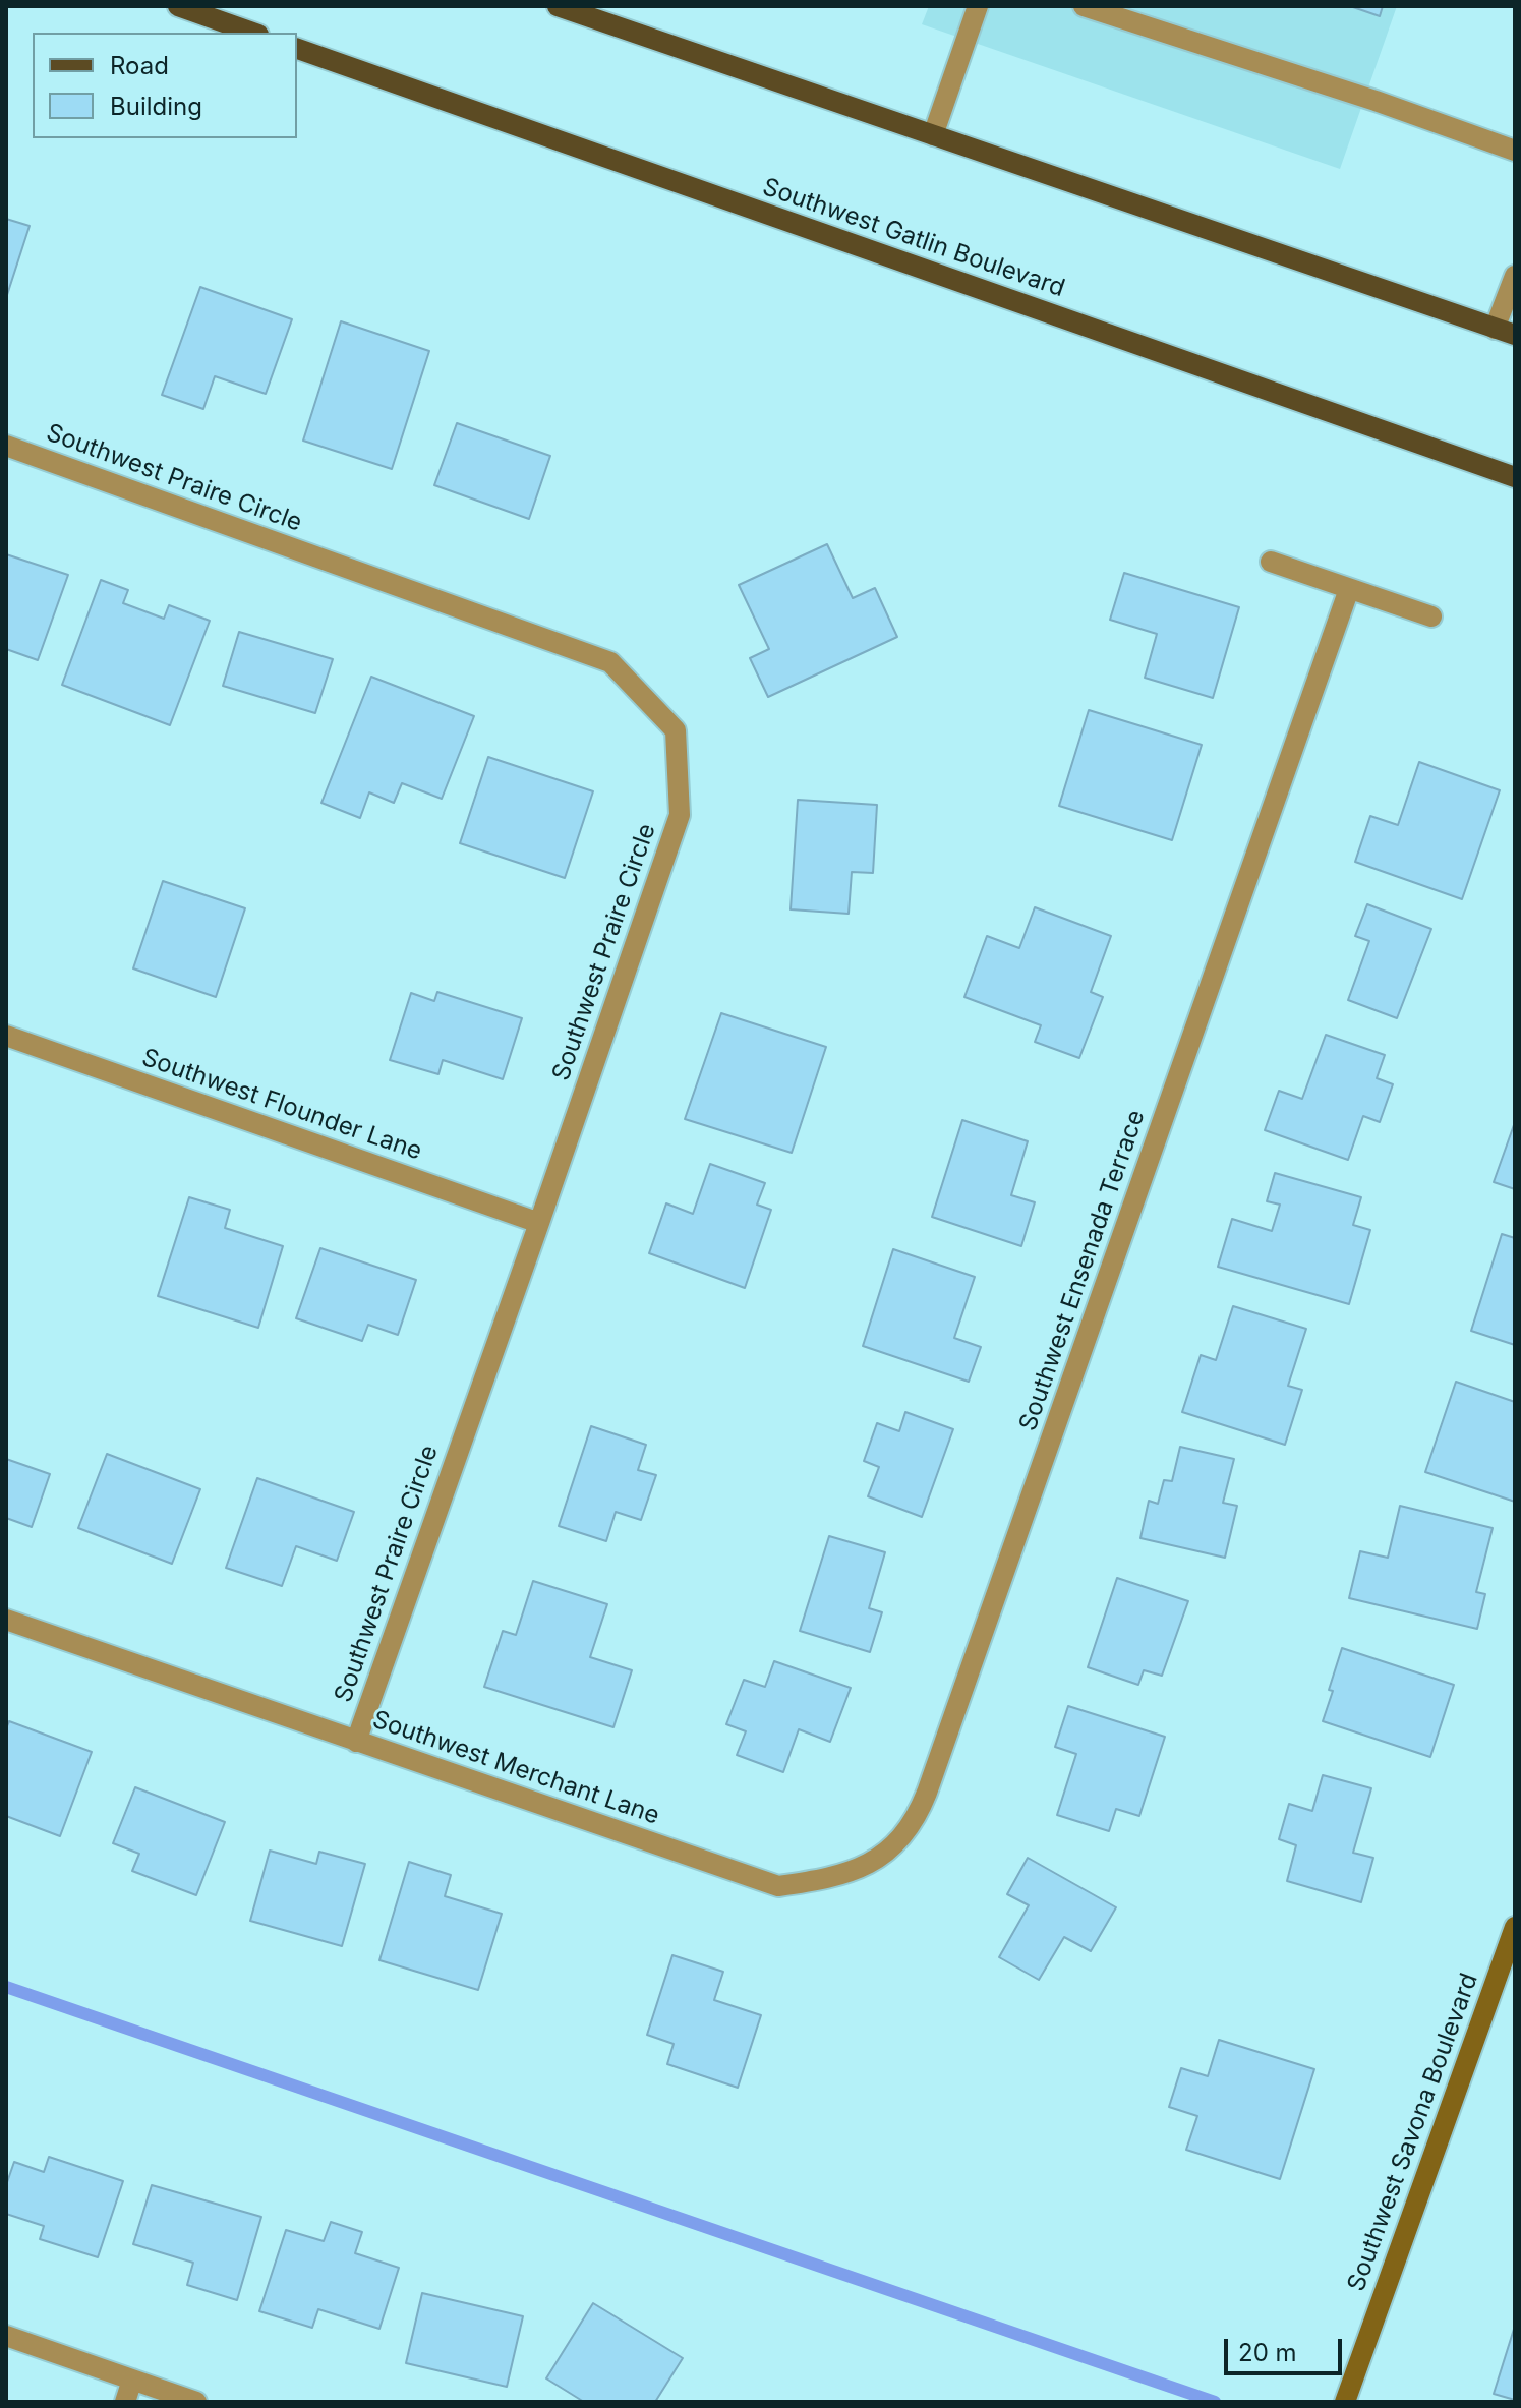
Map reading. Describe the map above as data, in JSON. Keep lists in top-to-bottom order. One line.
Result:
{"streets":{"main road":["Southwest Gatlin Boulevard"],"street":["Southwest Praire Circle","Southwest Flounder Lane","Southwest Ensenada Terrace","Southwest Merchant Lane","Southwest Savona Boulevard"]},"crossings":[["Southwest Praire Circle","Southwest Flounder Lane"],["Southwest Praire Circle","Southwest Merchant Lane"],["Southwest Ensenada Terrace","Southwest Merchant Lane"]],"legend":["Road","Building"],"scale_bar":"20 m"}
